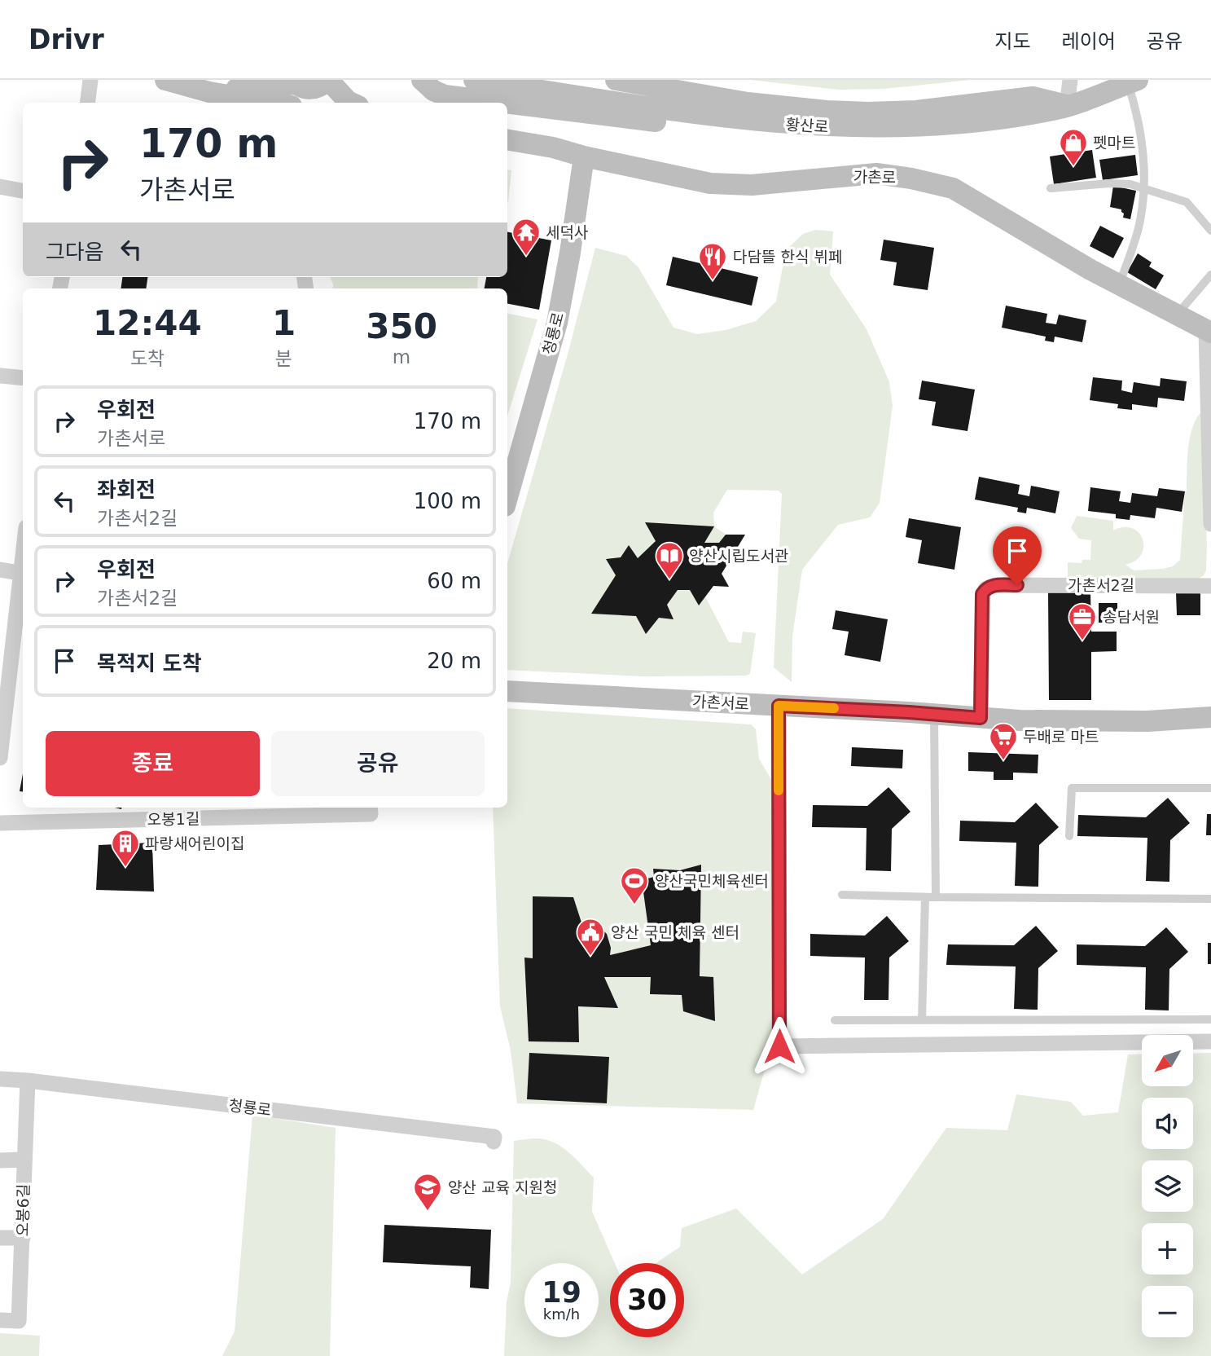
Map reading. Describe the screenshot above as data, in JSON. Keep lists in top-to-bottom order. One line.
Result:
{"streets":{"main road":["황산로","가촌로","청룡로","가촌서로"],"street":["가촌서2길","오봉1길","오봉6길"]},"crossings":[["가촌로","청룡로"],["청룡로","오봉6길"],["가촌서2길","가촌서로"]],"places":{"shop":["펫마트"],"temple":["세덕사"],"restaurant":["다담뜰 한식 뷔페"],"library":["양산시립도서관"],"office":["송담서원"],"supermarket":["두배로 마트"],"building":["파랑새어린이집"],"sports":["양산국민체육센터"],"public building":["양산 국민 체육 센터"],"school or university":["양산 교육 지원청"]},"north":"bottom left","page":{"header":"Drivr","nav":["지도","레이어","공유"],"turn":["170 m","가촌서로"],"then":"그다음","eta":["12:44","도착","1","분","350","m"],"list":[{"name":"우회전","note":"가촌서로","value":"170 m"},{"name":"좌회전","note":"가촌서2길","value":"100 m"},{"name":"우회전","note":"가촌서2길","value":"60 m"},{"name":"목적지 도착","value":"20 m"}],"buttons":["종료","공유"],"map_buttons":["+","−"],"speed":"19 km/h","limit":"30"}}
